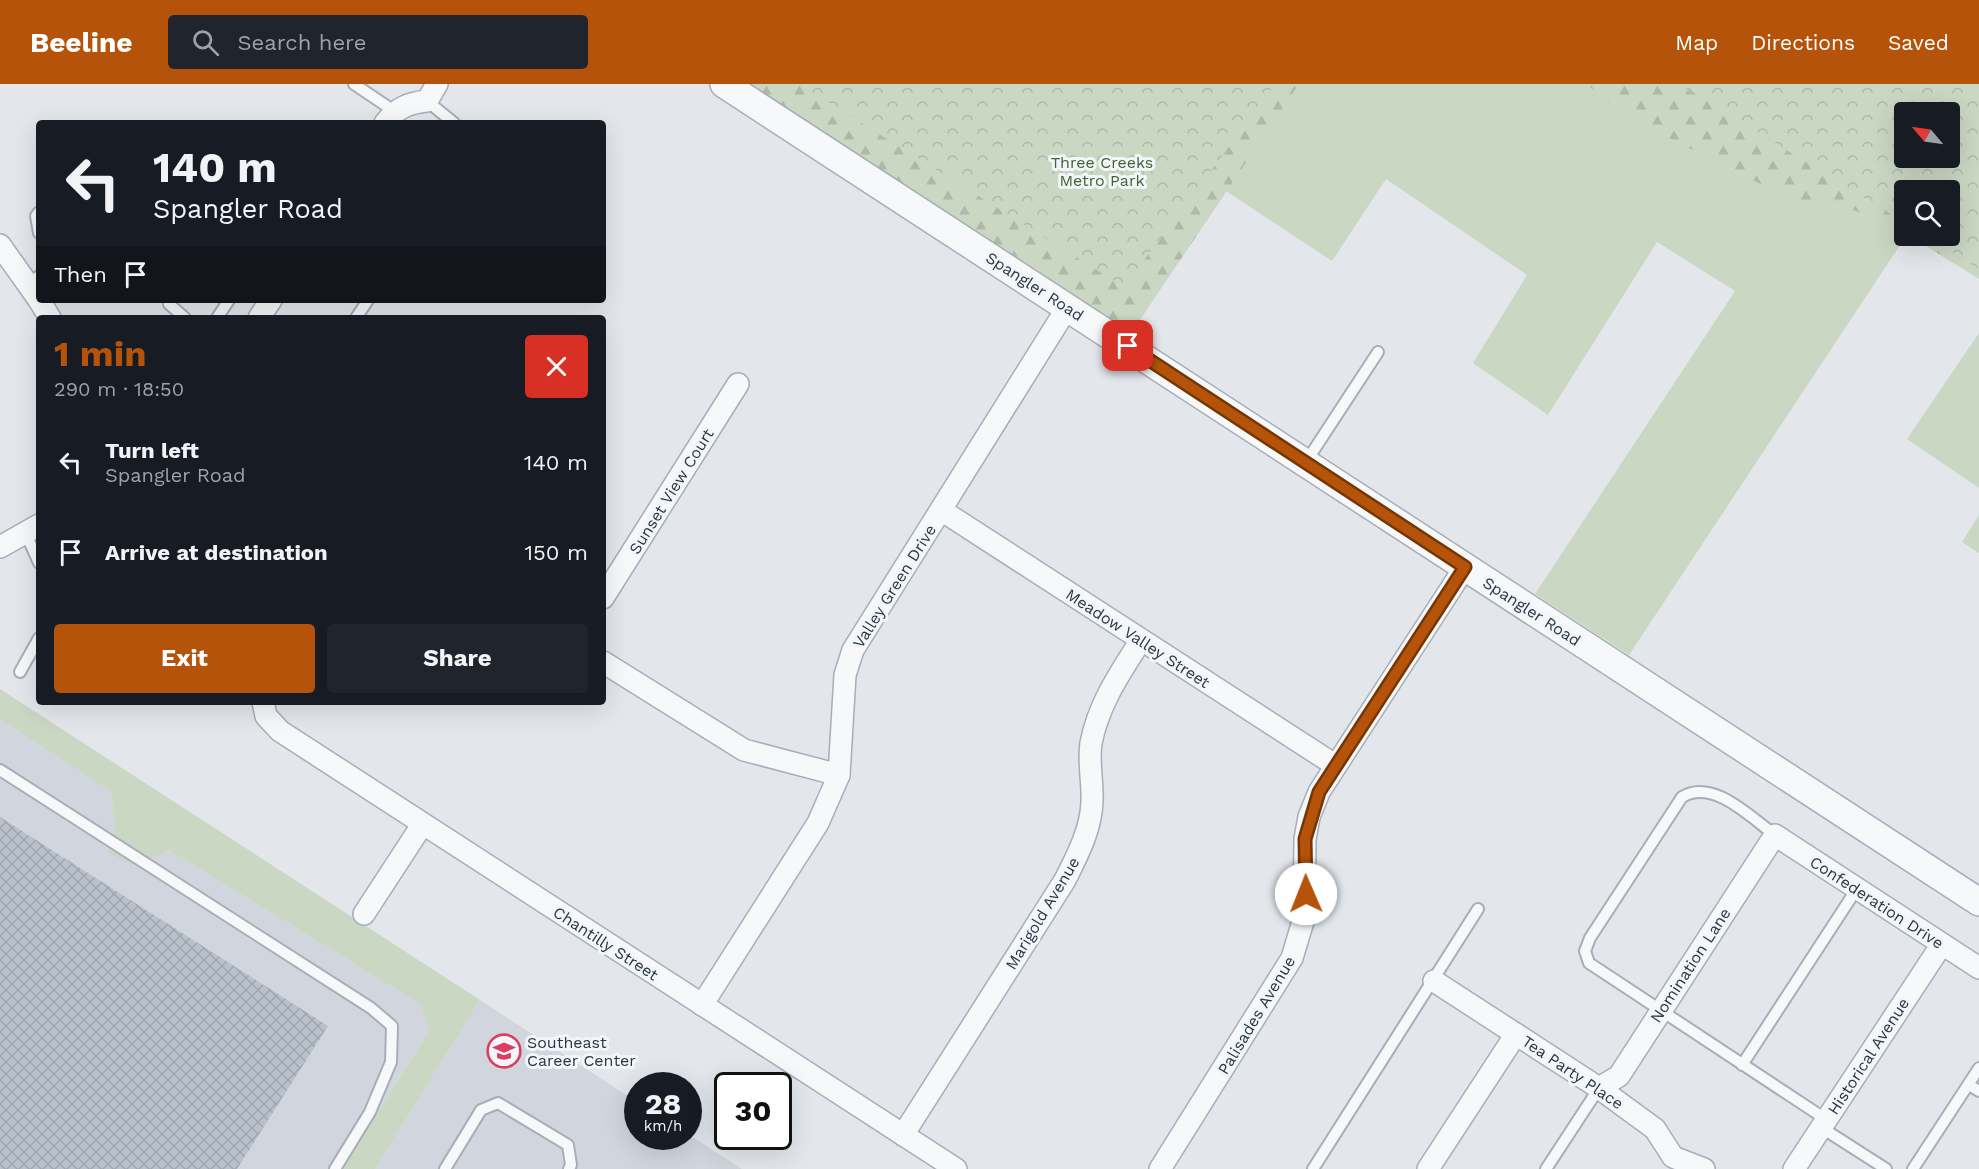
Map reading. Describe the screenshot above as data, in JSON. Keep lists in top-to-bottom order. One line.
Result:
{"streets":{"street":["Spangler Road","Sunset View Court","Valley Green Drive","Meadow Valley Street","Confederation Drive","Marigold Avenue","Chantilly Street","Nomination Lane","Palisades Avenue","Historical Avenue","Tea Party Place"]},"crossings":[["Spangler Road","Valley Green Drive"],["Spangler Road","Palisades Avenue"],["Valley Green Drive","Meadow Valley Street"],["Valley Green Drive","Chantilly Street"],["Meadow Valley Street","Marigold Avenue"],["Meadow Valley Street","Palisades Avenue"],["Confederation Drive","Nomination Lane"],["Confederation Drive","Historical Avenue"],["Marigold Avenue","Chantilly Street"],["Nomination Lane","Tea Party Place"]],"parks":["Three Creeks Metro Park"],"places":{"school or university":["Southeast Career Center"]},"north":"top left","page":{"header":"Beeline","search":"Search here","nav":["Map","Directions","Saved"],"turn":["140 m","Spangler Road"],"then":"Then","heading":["1 min","290 m · 18:50"],"list":[{"name":"Turn left","note":"Spangler Road","value":"140 m"},{"name":"Arrive at destination","value":"150 m"}],"buttons":["Exit","Share"],"speed":"28 km/h","limit":"30"}}
